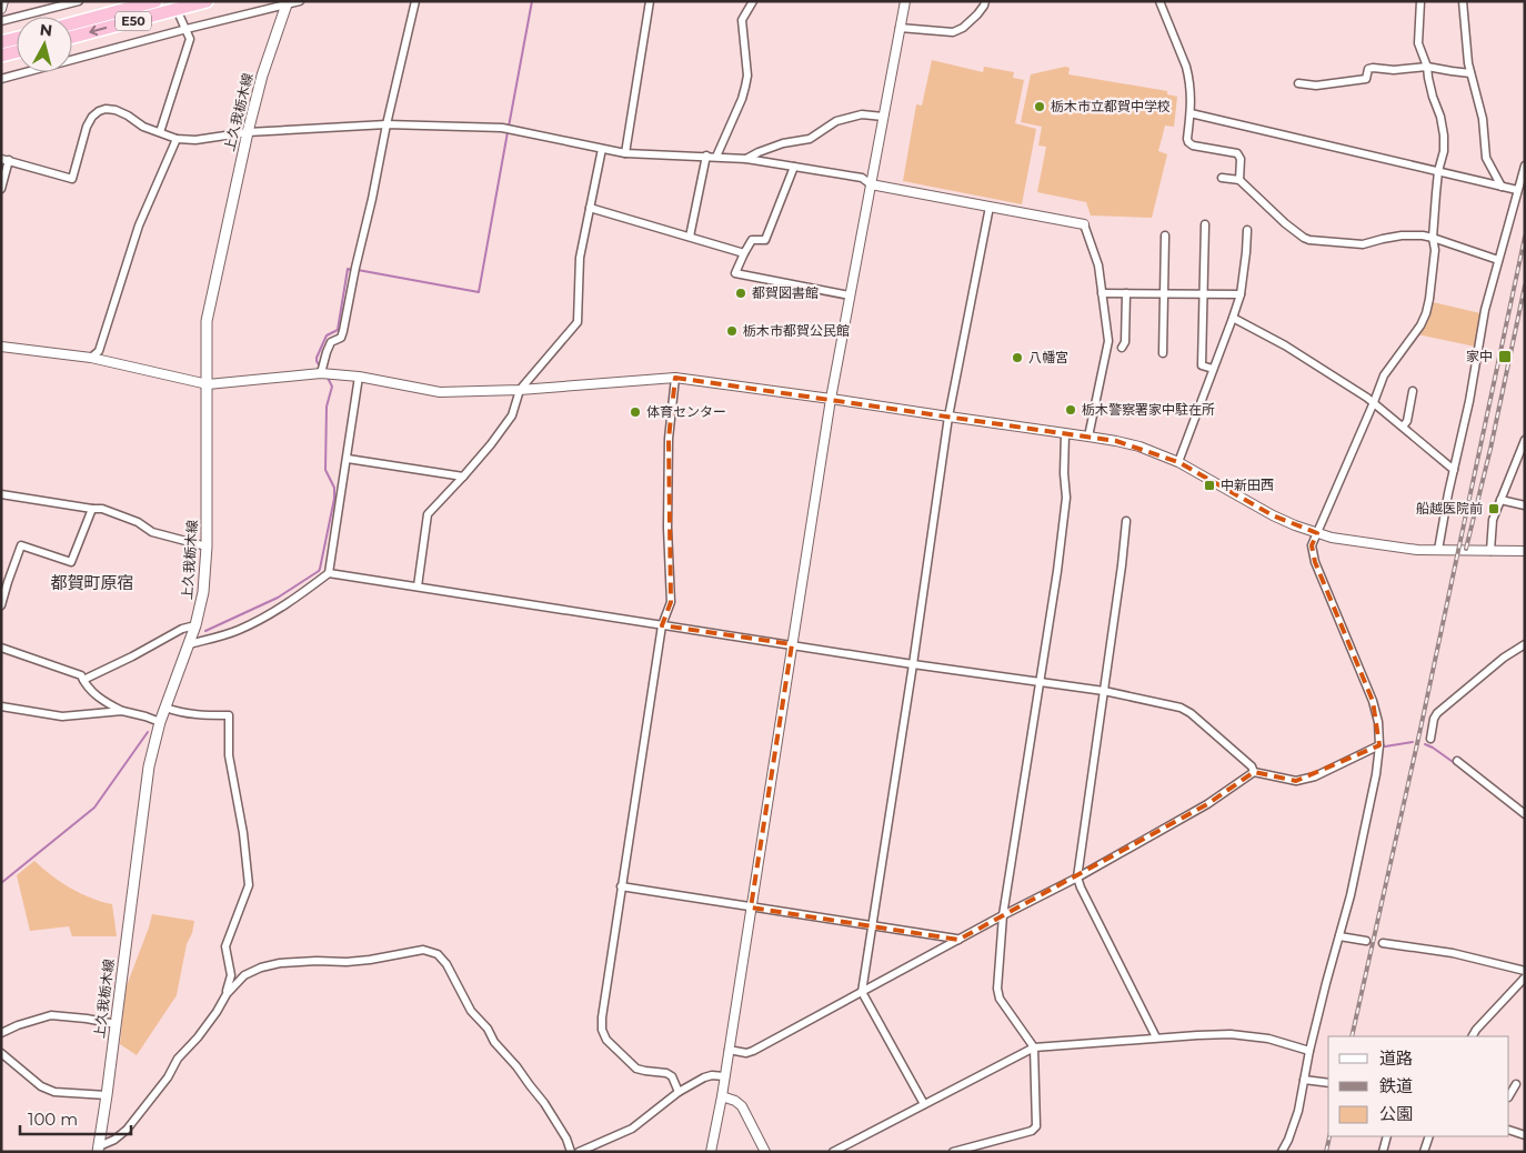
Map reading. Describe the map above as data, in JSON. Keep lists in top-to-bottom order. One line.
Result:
{"streets":{"highway":["E50"],"main road":["上久我栃木線"]},"districts":["都賀町原宿"],"places":{"other":["栃木市立都賀中学校","都賀図書館","栃木市都賀公民館","八幡宮","栃木警察署家中駐在所","体育センター"],"transit":["家中","中新田西","船越医院前"]},"legend":["道路","鉄道","公園"],"scale_bar":"100 m","north":"top"}
